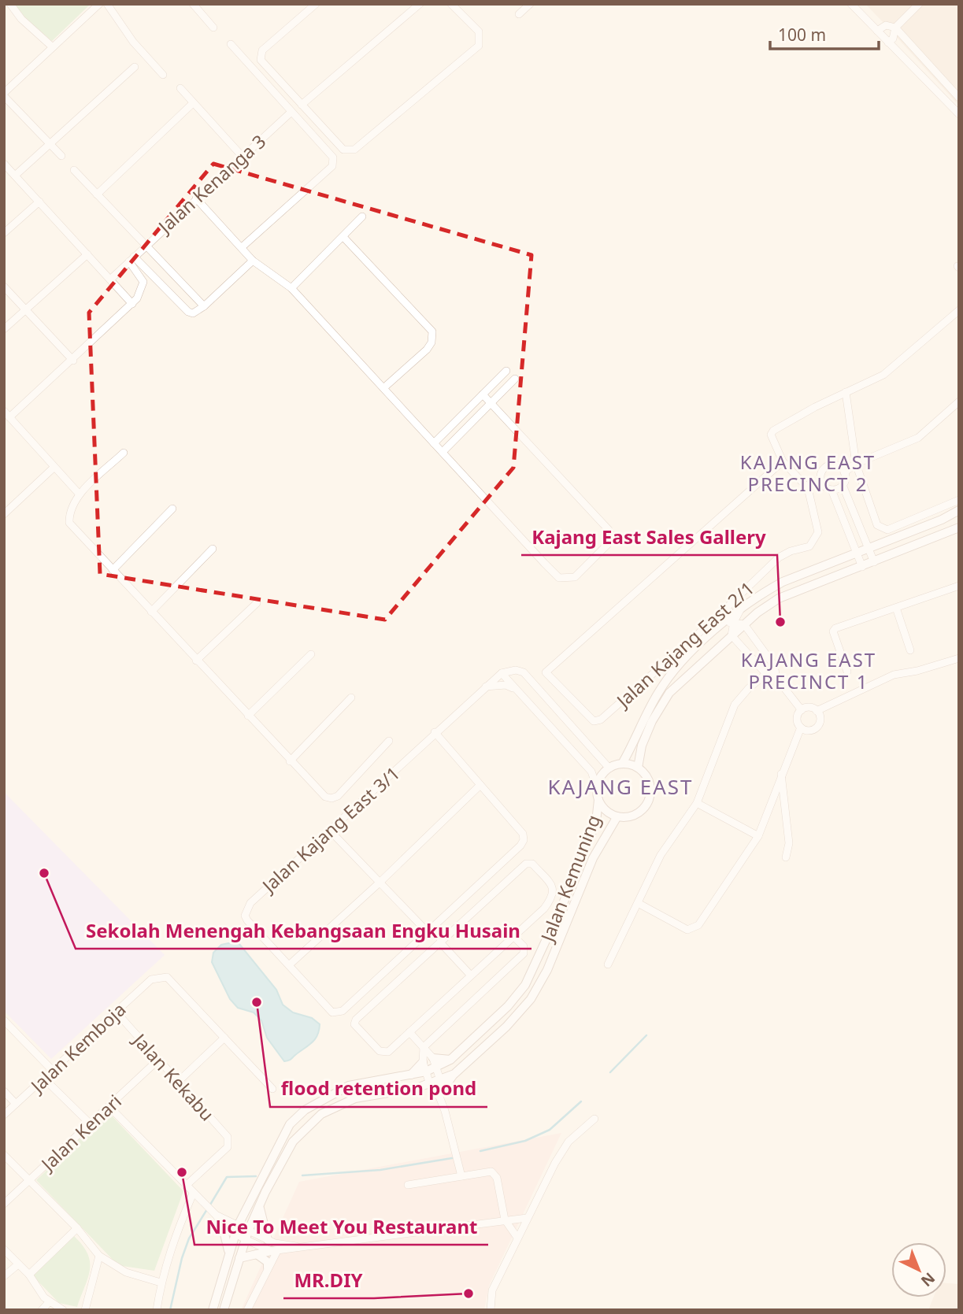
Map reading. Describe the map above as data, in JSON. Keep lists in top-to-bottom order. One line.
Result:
{"streets":{"street":["Jalan Kenanga 3","Jalan Kajang East 2/1","Jalan Kajang East 3/1","Jalan Kemuning","Jalan Kemboja","Jalan Kekabu","Jalan Kenari"]},"crossings":[["Jalan Kemboja","Jalan Kekabu"],["Jalan Kekabu","Jalan Kenari"]],"districts":["KAJANG EAST PRECINCT 2","KAJANG EAST PRECINCT 1","KAJANG EAST"],"places":["Kajang East Sales Gallery","Sekolah Menengah Kebangsaan Engku Husain","flood retention pond","Nice To Meet You Restaurant","MR.DIY"],"scale_bar":"100 m","north":"bottom right"}
